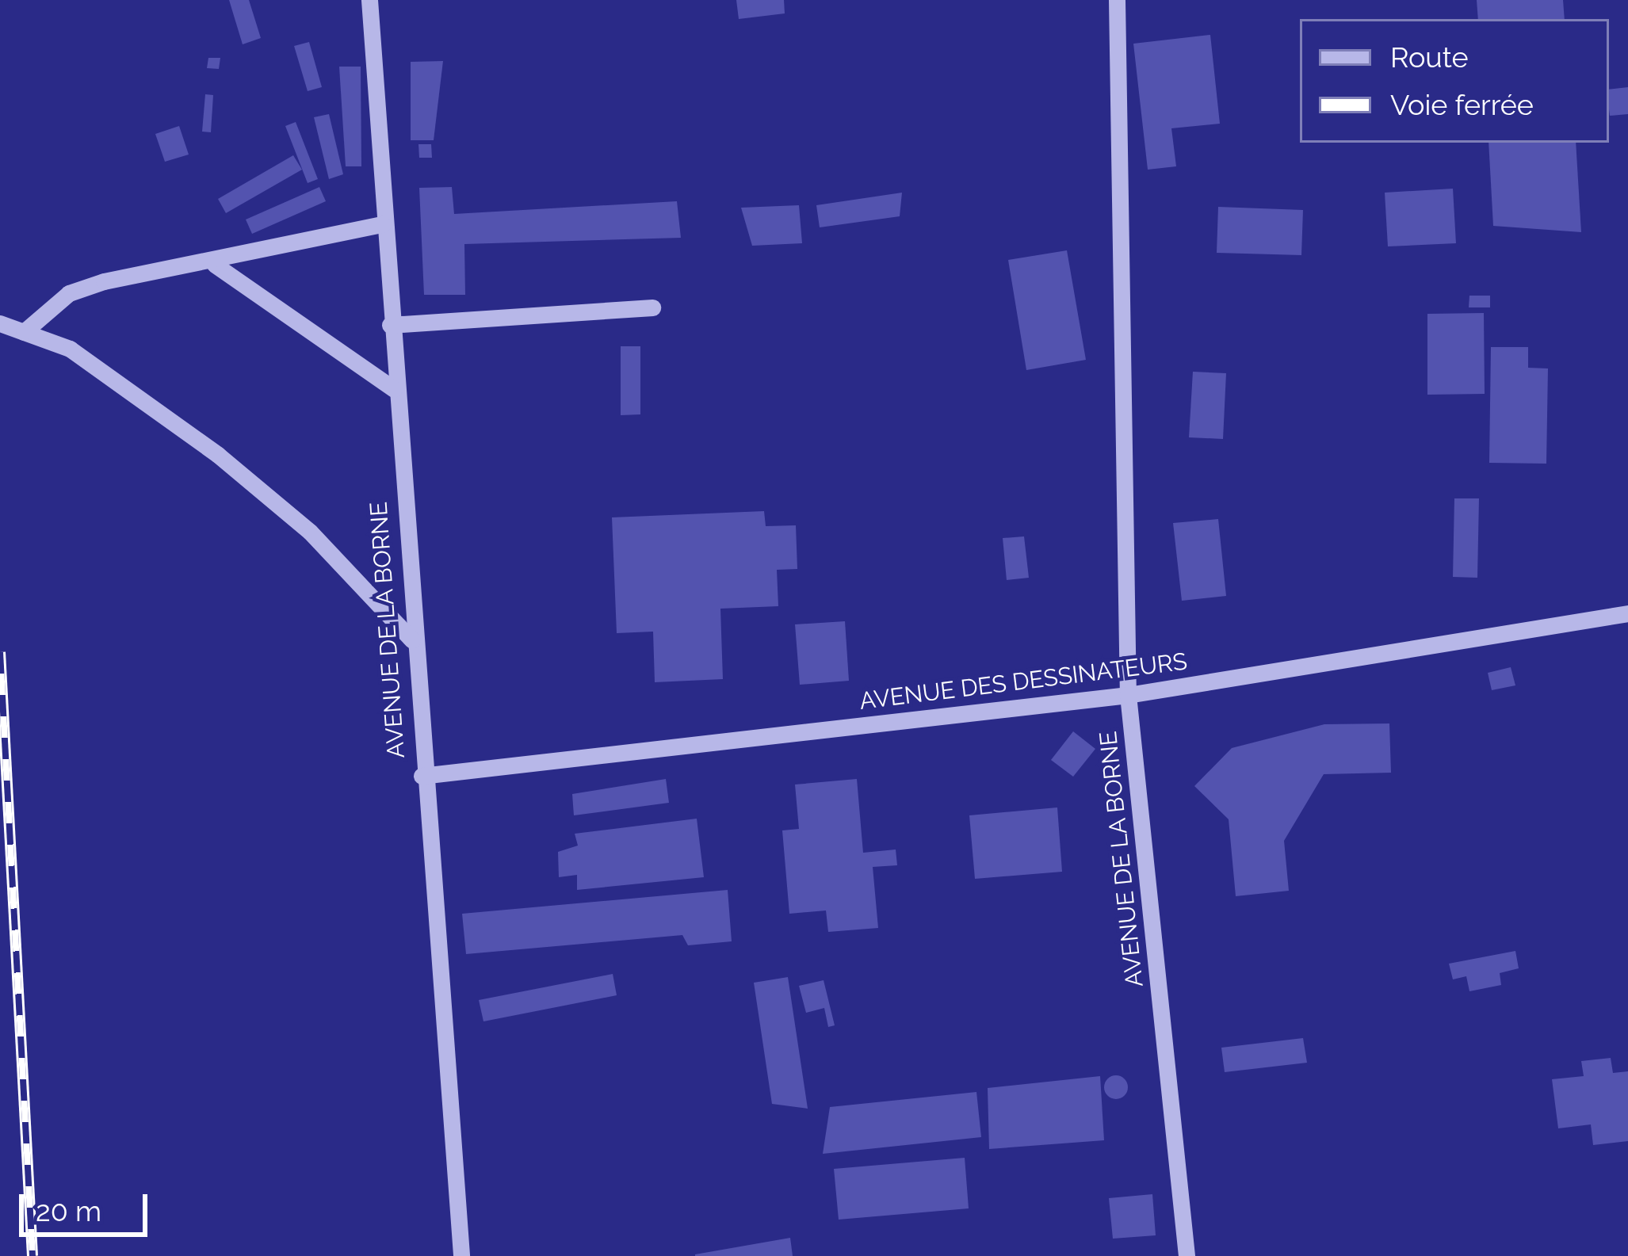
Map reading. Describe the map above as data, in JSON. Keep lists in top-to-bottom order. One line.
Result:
{"streets":{"street":["AVENUE DE LA BORNE","AVENUE DES DESSINATEURS"]},"crossings":[["AVENUE DE LA BORNE","AVENUE DES DESSINATEURS"]],"legend":["Route","Voie ferrée"],"scale_bar":"20 m"}
